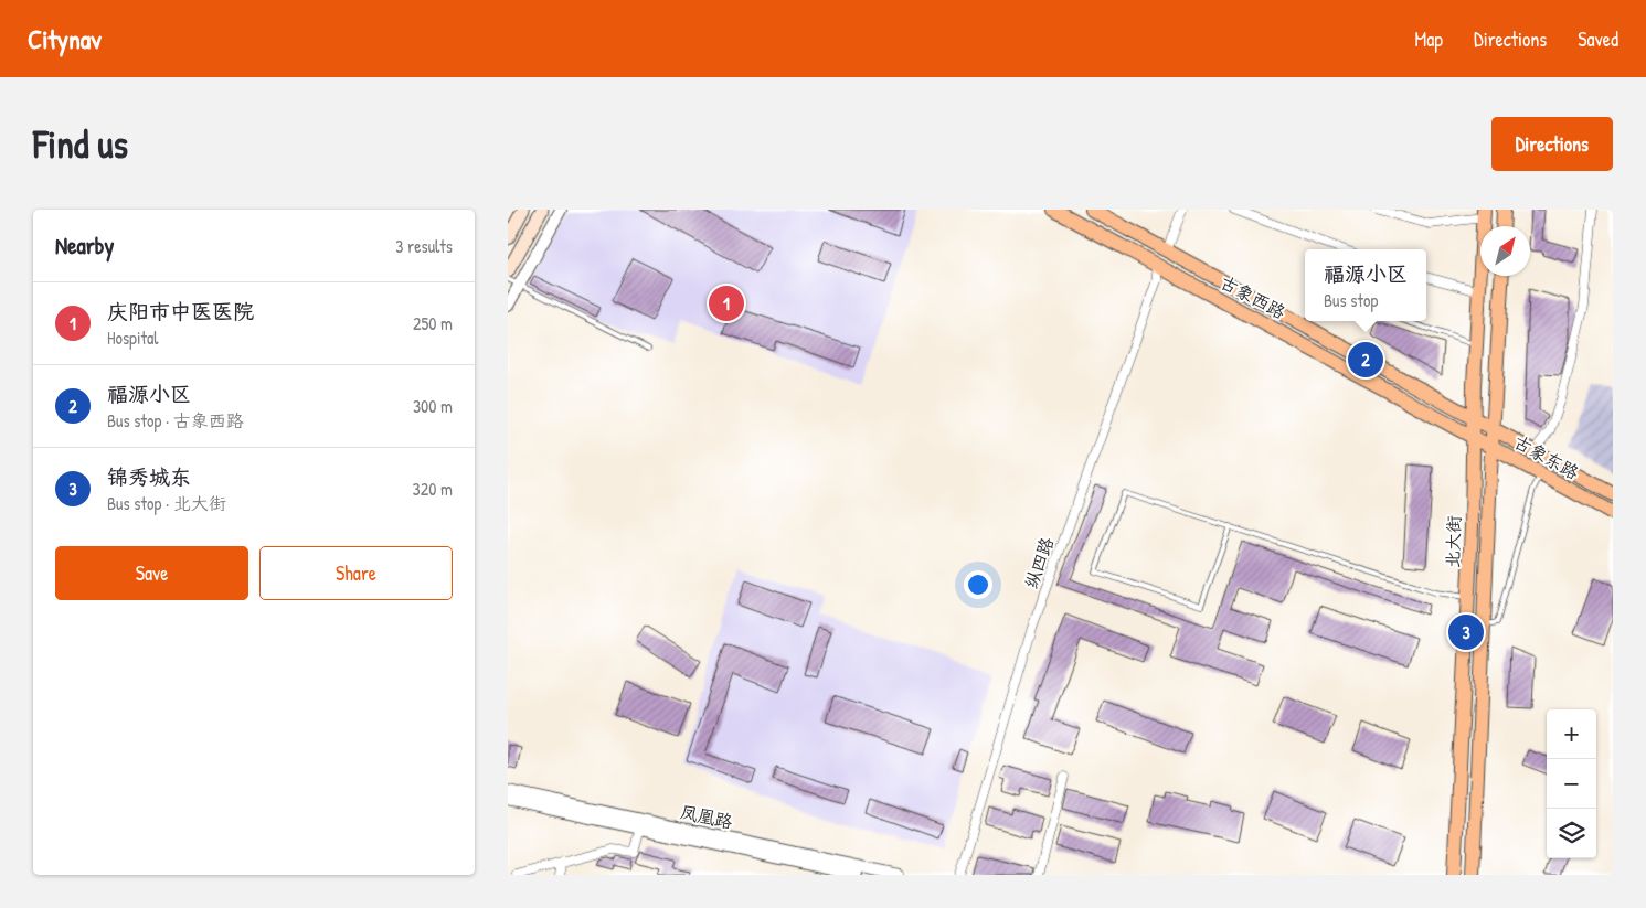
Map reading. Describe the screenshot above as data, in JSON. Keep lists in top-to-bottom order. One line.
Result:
{"streets":{"main road":["古象西路","古象东路","北大街"],"street":["纵四路","凤凰路"]},"crossings":[["古象西路","古象东路"],["古象西路","北大街"],["古象西路","纵四路"],["古象东路","北大街"]],"north":"top right","page":{"header":"Citynav","nav":["Map","Directions","Saved"],"buttons":["Directions",["Save","Share"]],"title":"Find us","heading":["Nearby","3 results"],"popup":["福源小区","Bus stop"],"list":[{"mark":"1","name":"庆阳市中医医院","note":"Hospital","value":"250 m"},{"mark":"2","name":"福源小区","note":"Bus stop · 古象西路","value":"300 m"},{"mark":"3","name":"锦秀城东","note":"Bus stop · 北大街","value":"320 m"}],"pins":["1","2","3"],"map_buttons":["+","−"]}}
